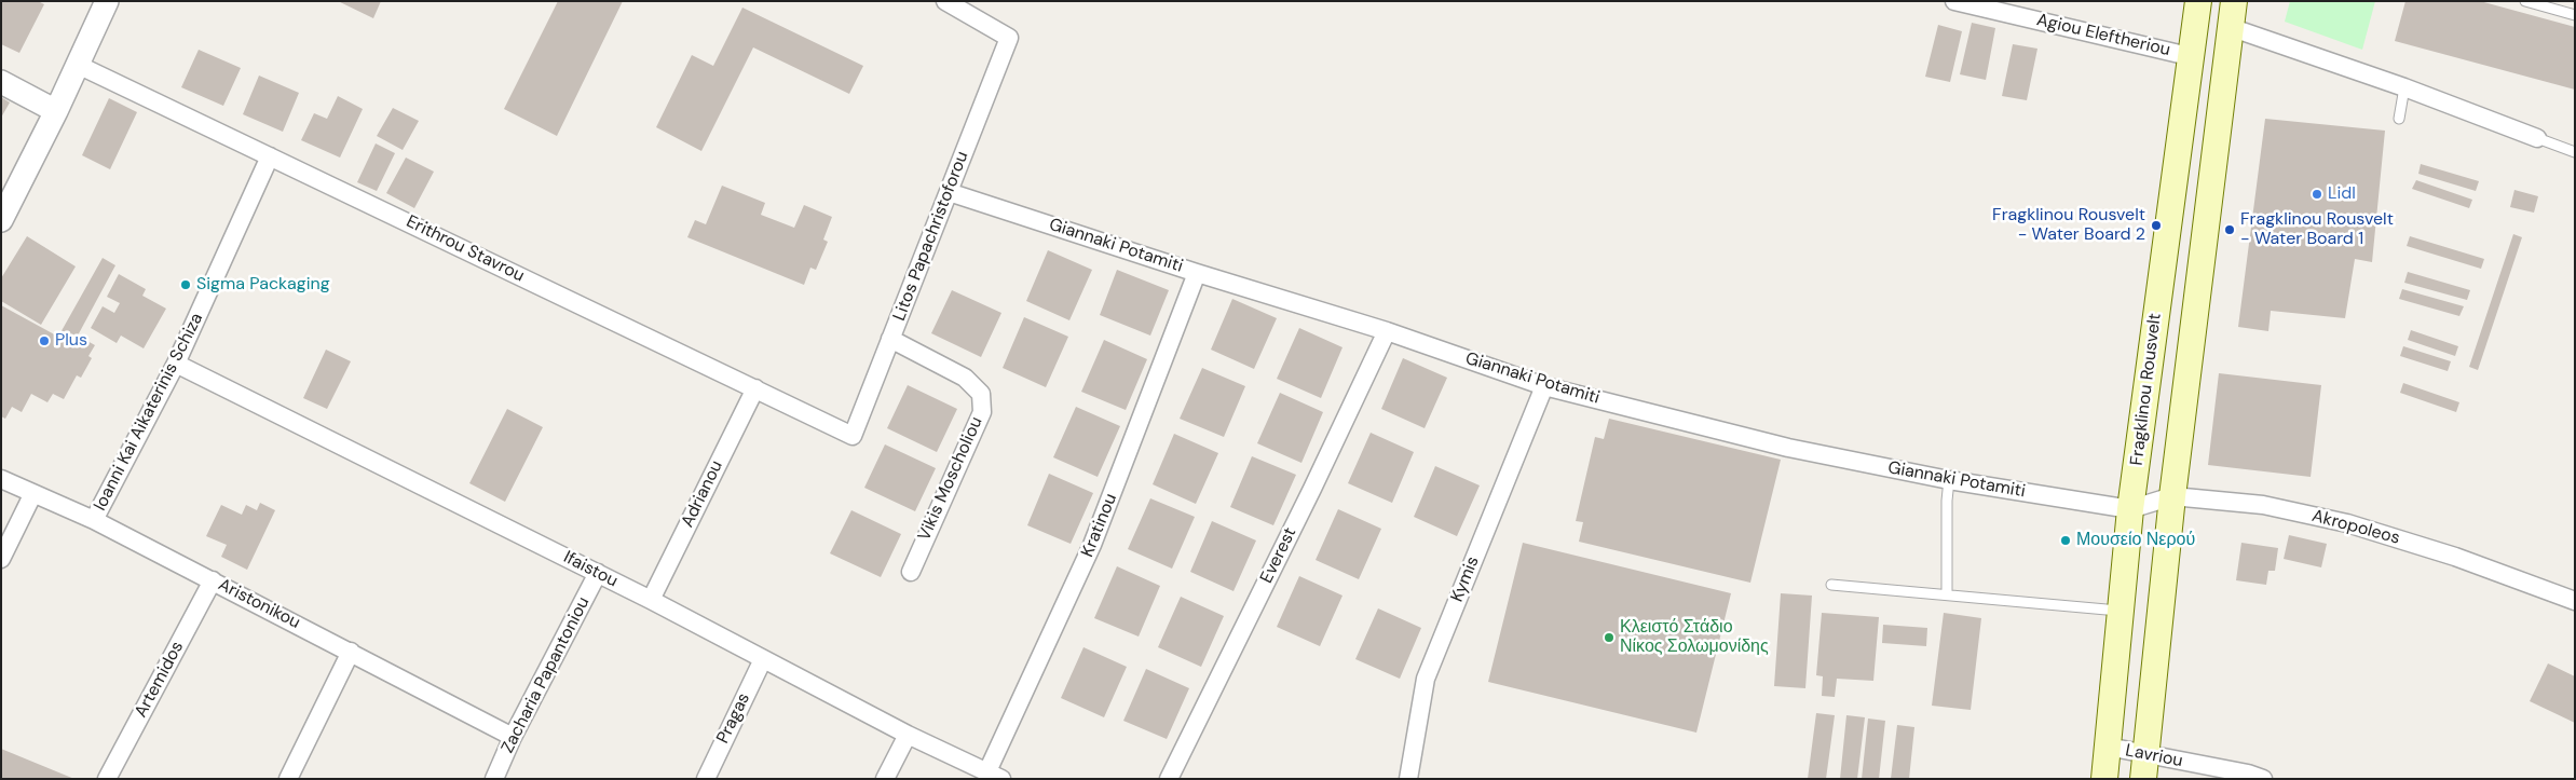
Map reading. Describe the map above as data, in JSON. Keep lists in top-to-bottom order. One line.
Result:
{"streets":{"main road":["Fragklinou Rousvelt"],"street":["Agiou Eleftheriou","Litos Papachristoforou","Giannaki Potamiti","Erithrou Stavrou","Ioanni Kai Aikaterinis Schiza","Vikis Moscholiou","Adrianou","Kratinou","Akropoleos","Everest","Ifaistou","Kymis","Aristonikou","Zacharia Papantoniou","Artemidos","Pragas","Lavriou"]},"crossings":[["Agiou Eleftheriou","Fragklinou Rousvelt"],["Litos Papachristoforou","Giannaki Potamiti"],["Litos Papachristoforou","Erithrou Stavrou"],["Litos Papachristoforou","Vikis Moscholiou"],["Giannaki Potamiti","Fragklinou Rousvelt"],["Giannaki Potamiti","Kratinou"],["Giannaki Potamiti","Akropoleos"],["Giannaki Potamiti","Everest"],["Giannaki Potamiti","Kymis"],["Erithrou Stavrou","Ioanni Kai Aikaterinis Schiza"],["Erithrou Stavrou","Adrianou"],["Fragklinou Rousvelt","Akropoleos"],["Fragklinou Rousvelt","Lavriou"],["Ioanni Kai Aikaterinis Schiza","Ifaistou"],["Ioanni Kai Aikaterinis Schiza","Aristonikou"],["Adrianou","Ifaistou"],["Kratinou","Ifaistou"],["Ifaistou","Zacharia Papantoniou"],["Ifaistou","Pragas"],["Aristonikou","Zacharia Papantoniou"],["Aristonikou","Artemidos"]],"places":["Lidl","Fragklinou Rousvelt - Water Board 2","Fragklinou Rousvelt - Water Board 1","Sigma Packaging","Plus","Μουσείο Νερού","Κλειστό Στάδιο Νίκος Σολωμονίδης"]}
